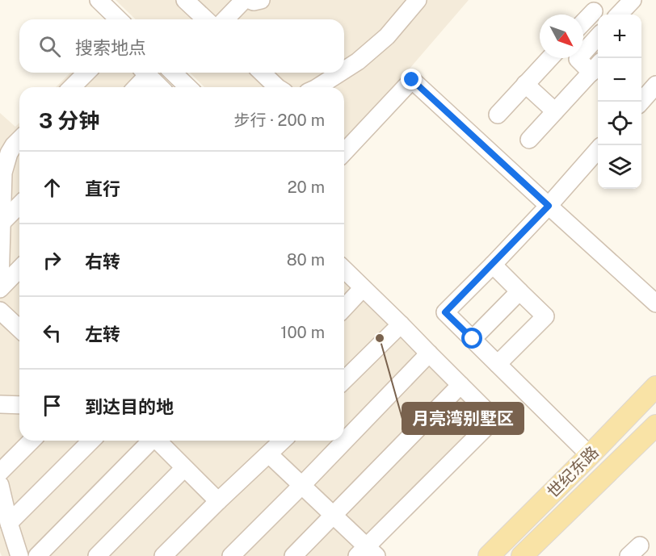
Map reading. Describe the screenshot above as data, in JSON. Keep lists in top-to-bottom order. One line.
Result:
{"streets":{"main road":["世纪东路"]},"places":["月亮湾别墅区"],"north":"bottom right","page":{"map_buttons":["+","−"],"search":"搜索地点","heading":["3 分钟","步行 · 200 m"],"list":[["直行","20 m"],["右转","80 m"],["左转","100 m"],"到达目的地"]}}
